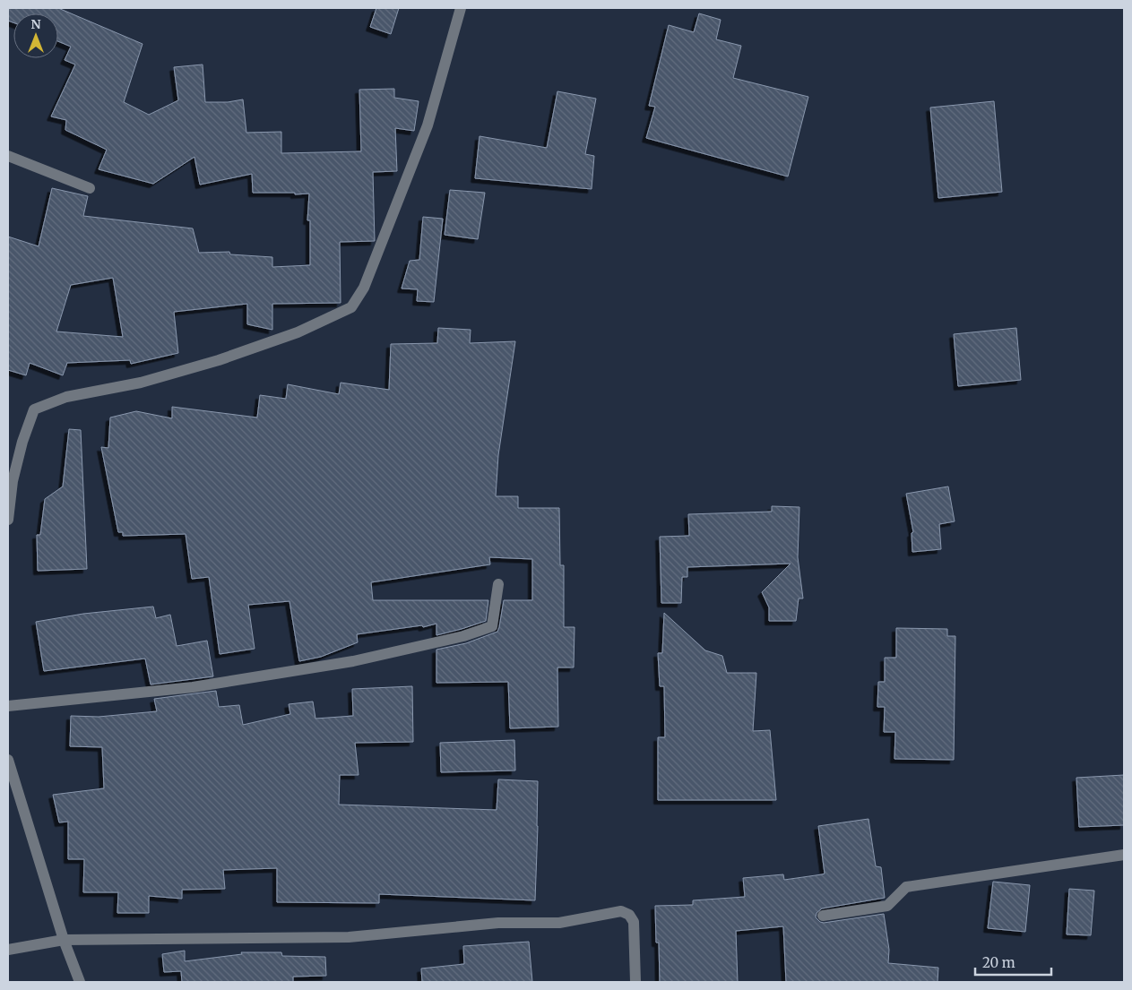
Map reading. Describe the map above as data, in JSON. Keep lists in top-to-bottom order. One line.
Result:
{"scale_bar":"20 m","north":"top"}
